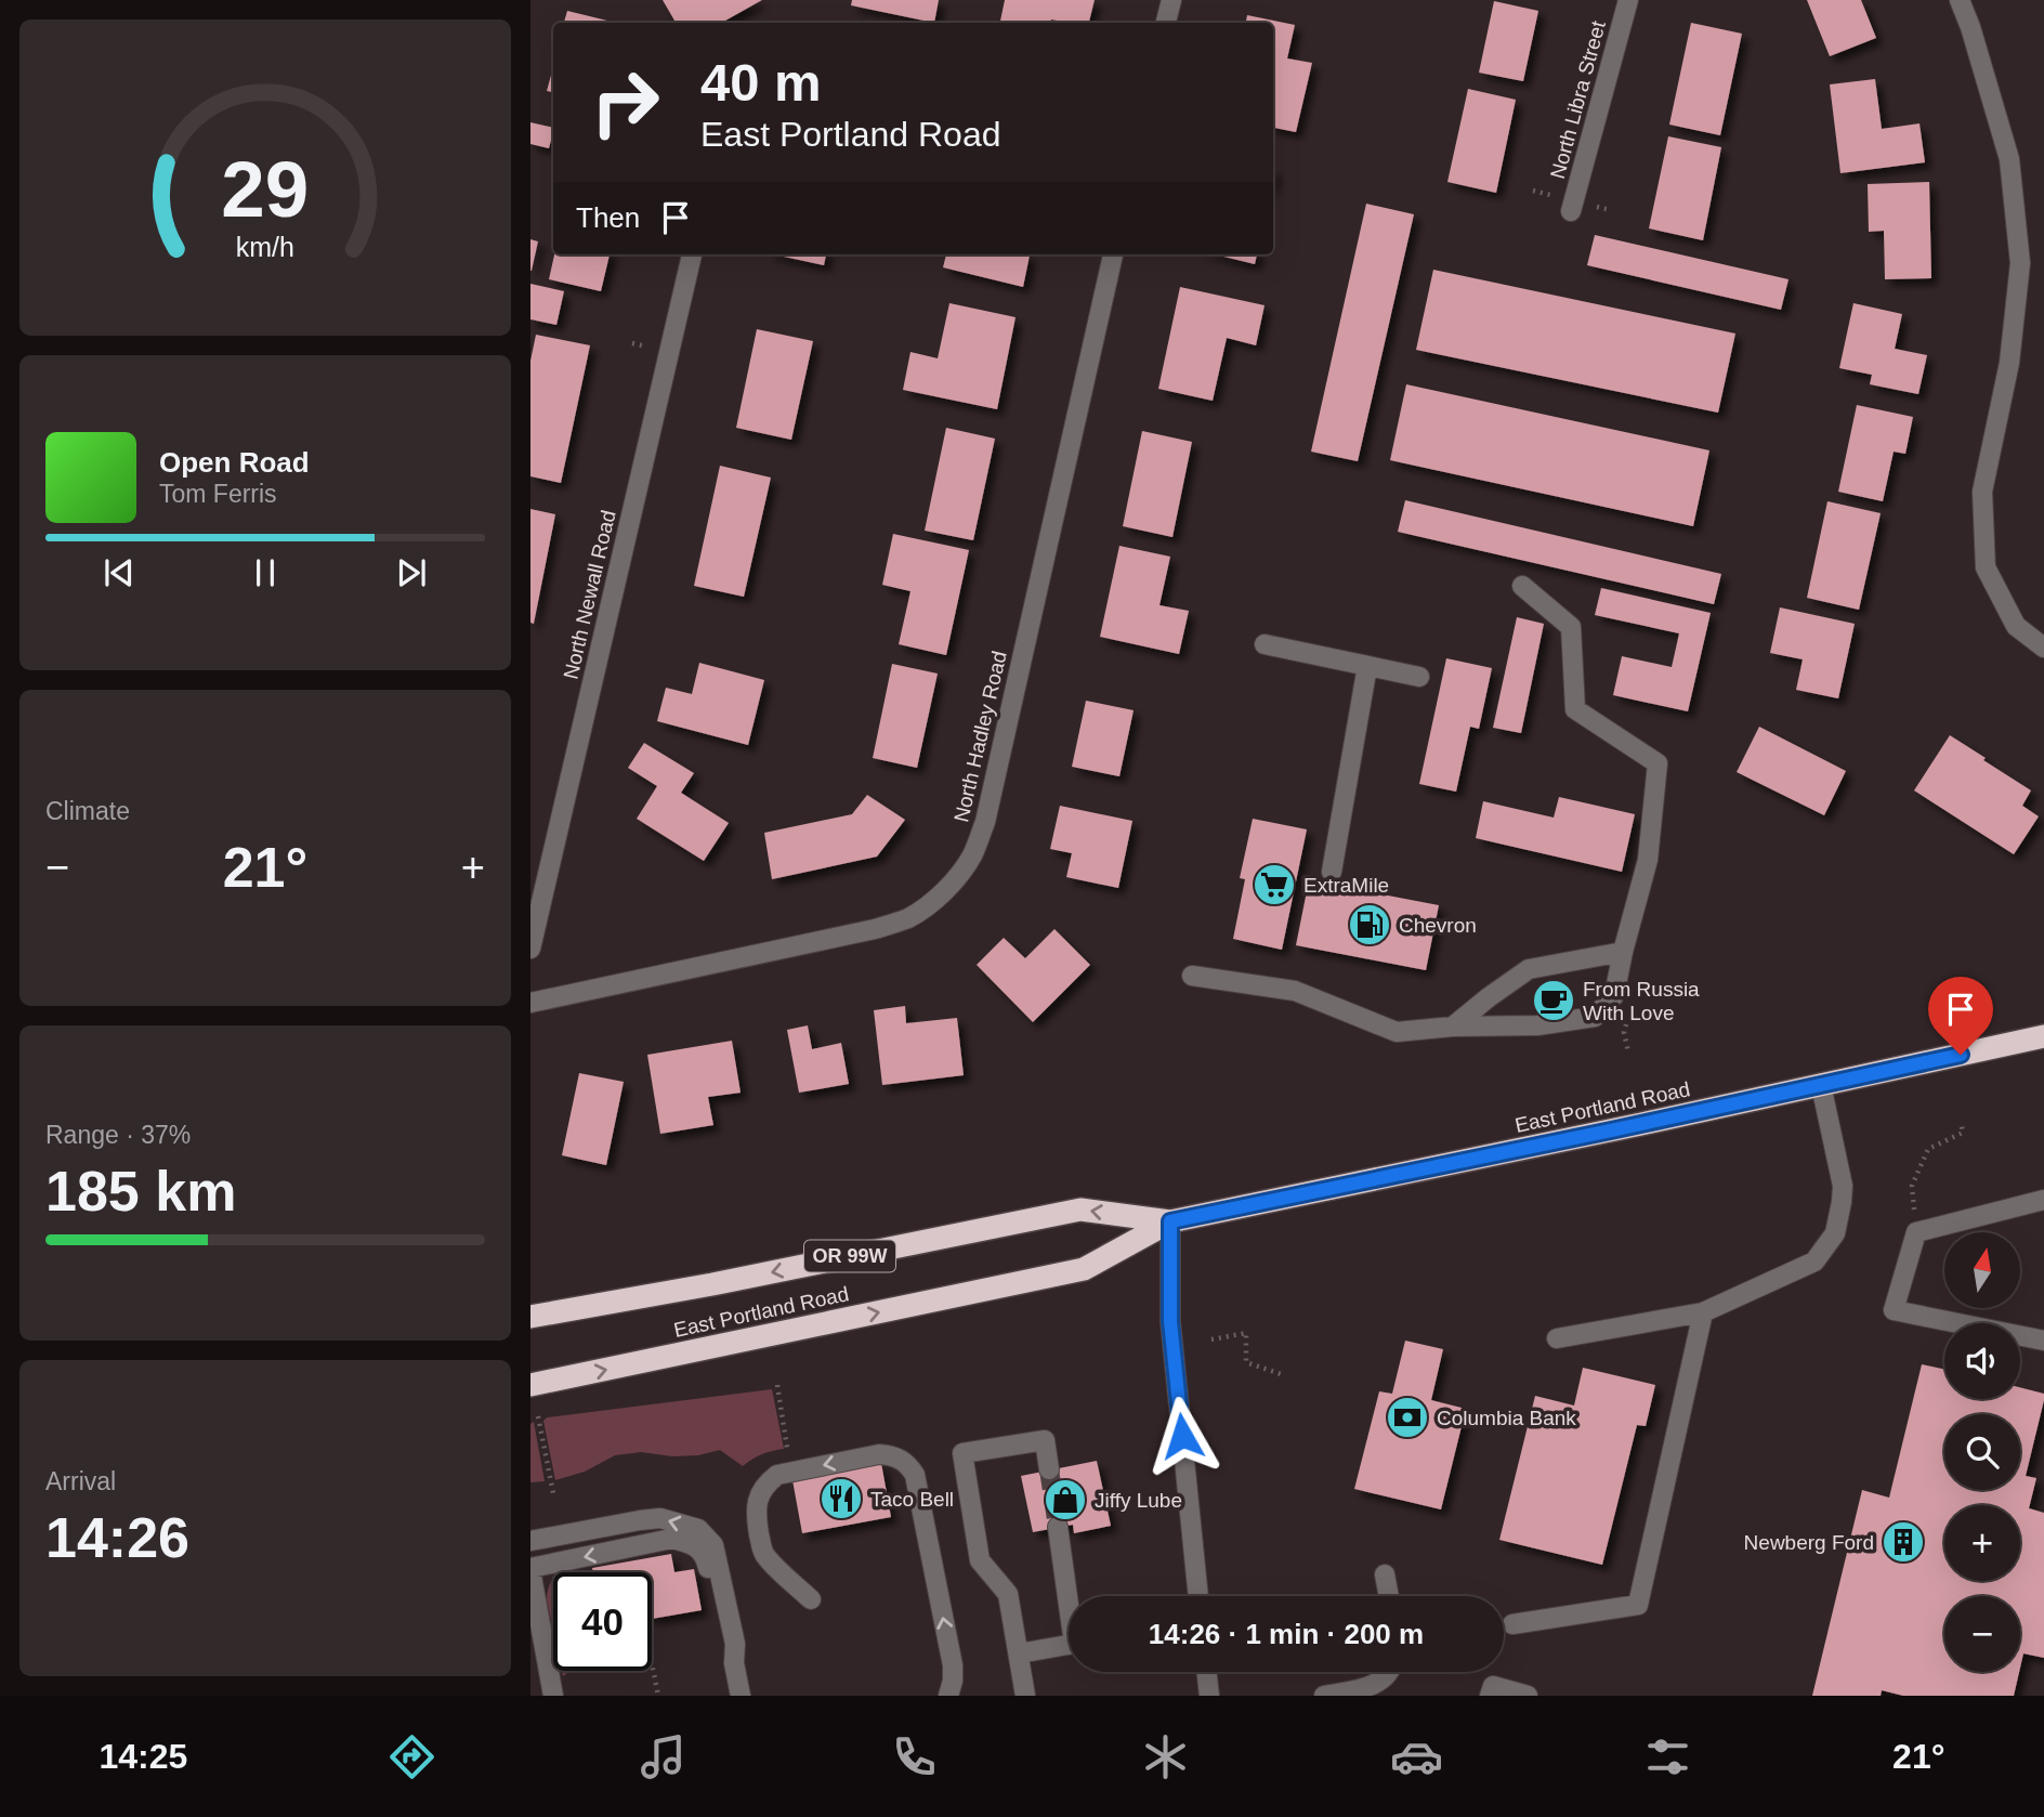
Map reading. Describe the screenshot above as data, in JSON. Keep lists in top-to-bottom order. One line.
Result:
{"streets":{"highway":["East Portland Road","OR 99W"],"street":["North Libra Street","North Newall Road","North Hadley Road"]},"places":{"supermarket":["ExtraMile"],"fuel station":["Chevron"],"cafe":["From Russia With Love"],"bank":["Columbia Bank"],"restaurant":["Taco Bell"],"shop":["Jiffy Lube"],"building":["Newberg Ford"]},"north":"top","page":{"turn":["40 m","East Portland Road"],"then":"Then","song":["Open Road","Tom Ferris"],"tile":["Climate",["Range · 37%","185 km"],["Arrival","14:26"]],"heat":["−","21°","+"],"map_buttons":["+","−"],"limit":"40","trip":"14:26 · 1 min · 200 m","tabs":["14:25","21°"],"gauge":["29","km/h"]}}
